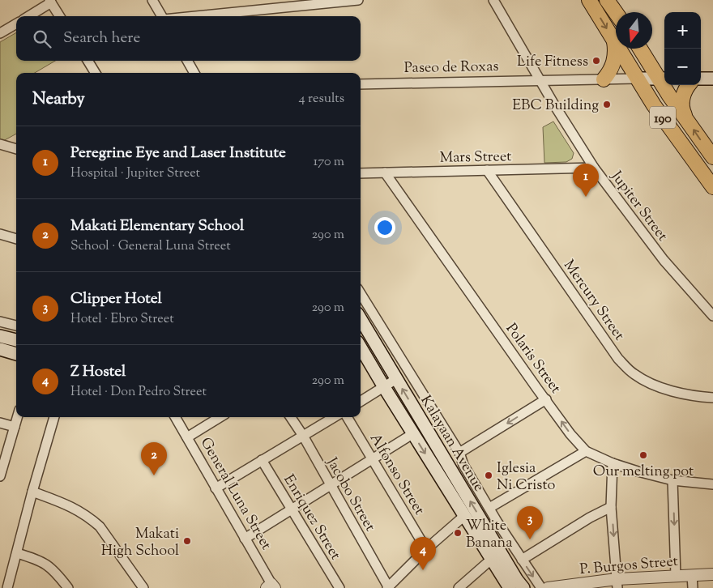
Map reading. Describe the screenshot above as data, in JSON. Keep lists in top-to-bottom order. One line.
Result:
{"streets":{"main road":["Paseo de Roxas","190","Kalayaan Avenue"],"street":["Mars Street","Jupiter Street","Mercury Street","Polaris Street","Alfonso Street","General Luna Street","Jacobo Street","Enriquez Street","P. Burgos Street"]},"crossings":[["Paseo de Roxas","190"],["Paseo de Roxas","Jupiter Street"],["Mars Street","Jupiter Street"],["Mars Street","Mercury Street"],["Mars Street","Polaris Street"]],"places":["Life Fitness","EBC Building","Our melting pot","Iglesia Ni Cristo","White Banana","Makati High School"],"north":"bottom","page":{"map_buttons":["+","−"],"search":"Search here","heading":["Nearby","4 results"],"list":[{"mark":"1","name":"Peregrine Eye and Laser Institute","note":"Hospital · Jupiter Street","value":"170 m"},{"mark":"2","name":"Makati Elementary School","note":"School · General Luna Street","value":"290 m"},{"mark":"3","name":"Clipper Hotel","note":"Hotel · Ebro Street","value":"290 m"},{"mark":"4","name":"Z Hostel","note":"Hotel · Don Pedro Street","value":"290 m"}],"pins":["1","2","3","4"]}}
